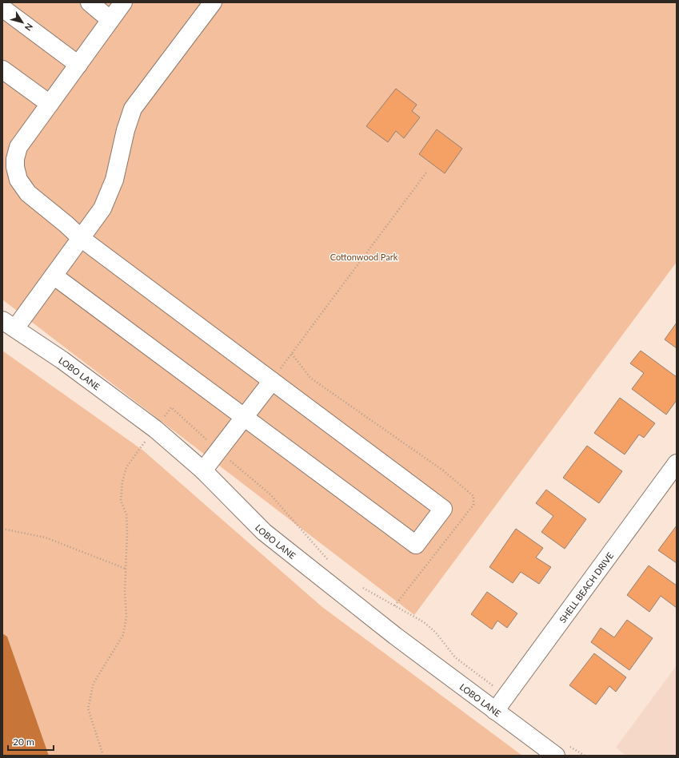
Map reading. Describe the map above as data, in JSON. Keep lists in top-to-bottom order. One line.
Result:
{"streets":{"street":["LOBO LANE","SHELL BEACH DRIVE"]},"crossings":[["LOBO LANE","SHELL BEACH DRIVE"]],"parks":["Cottonwood Park"],"scale_bar":"20 m","north":"bottom right"}
